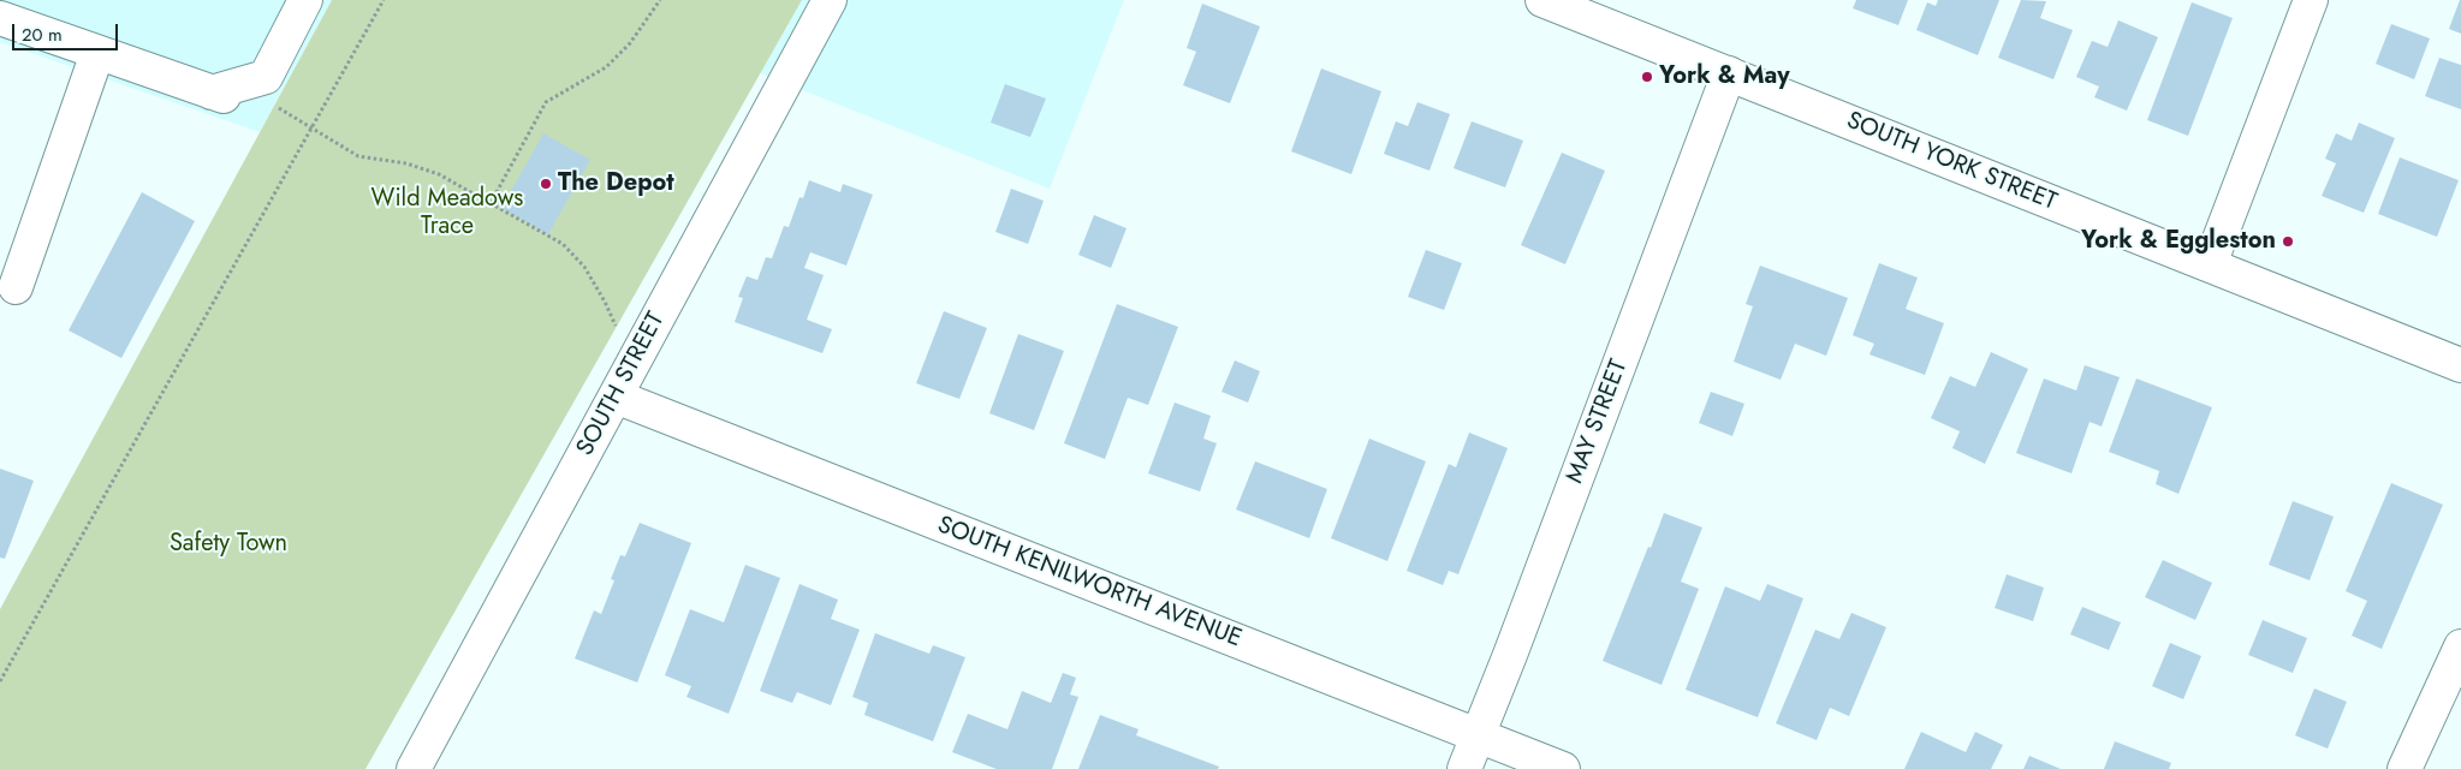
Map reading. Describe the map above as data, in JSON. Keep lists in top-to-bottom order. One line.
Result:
{"streets":{"street":["SOUTH YORK STREET","SOUTH STREET","MAY STREET","SOUTH KENILWORTH AVENUE"]},"crossings":[["SOUTH YORK STREET","MAY STREET"],["SOUTH STREET","SOUTH KENILWORTH AVENUE"],["MAY STREET","SOUTH KENILWORTH AVENUE"]],"parks":["Wild Meadows Trace","Safety Town"],"places":["York & May","The Depot","York & Eggleston"],"scale_bar":"20 m"}
